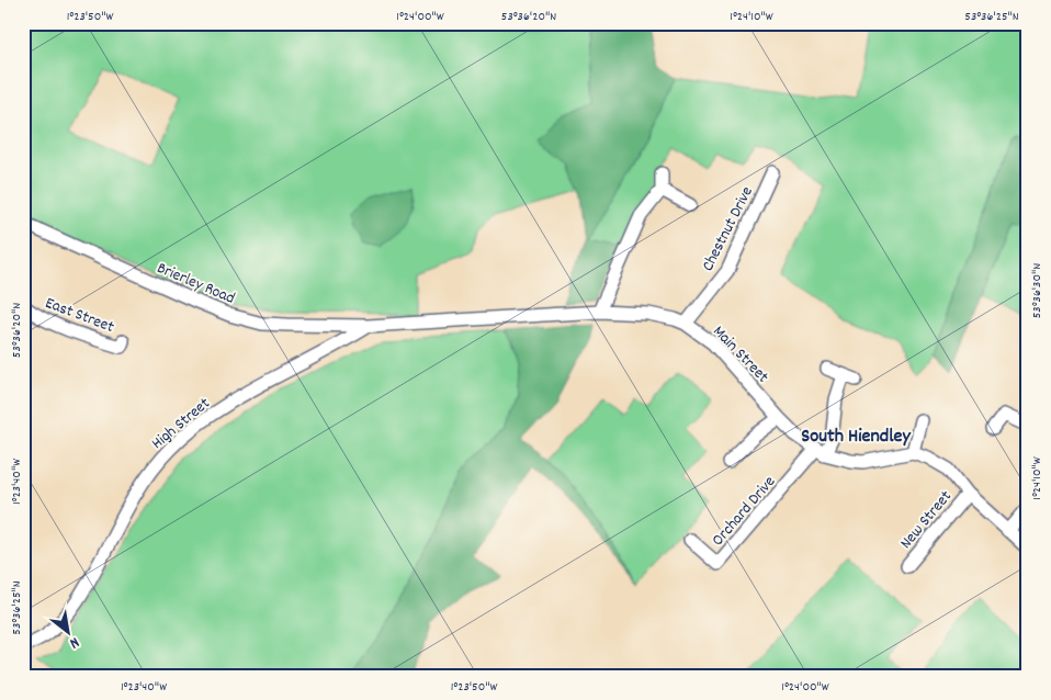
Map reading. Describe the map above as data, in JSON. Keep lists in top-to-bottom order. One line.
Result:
{"streets":{"street":["Chestnut Drive","Brierley Road","East Street","Main Street","High Street","Orchard Drive","New Street"]},"crossings":[["Chestnut Drive","Main Street"],["Brierley Road","Main Street"],["Brierley Road","High Street"],["Main Street","High Street"],["Main Street","Orchard Drive"]],"districts":["South Hiendley"],"north":"bottom right","coordinates":["1°23'50\"W","1°24'00\"W","53°36'20\"N","1°24'10\"W","53°36'25\"N","53°36'30\"N","1°23'40\"W"]}
